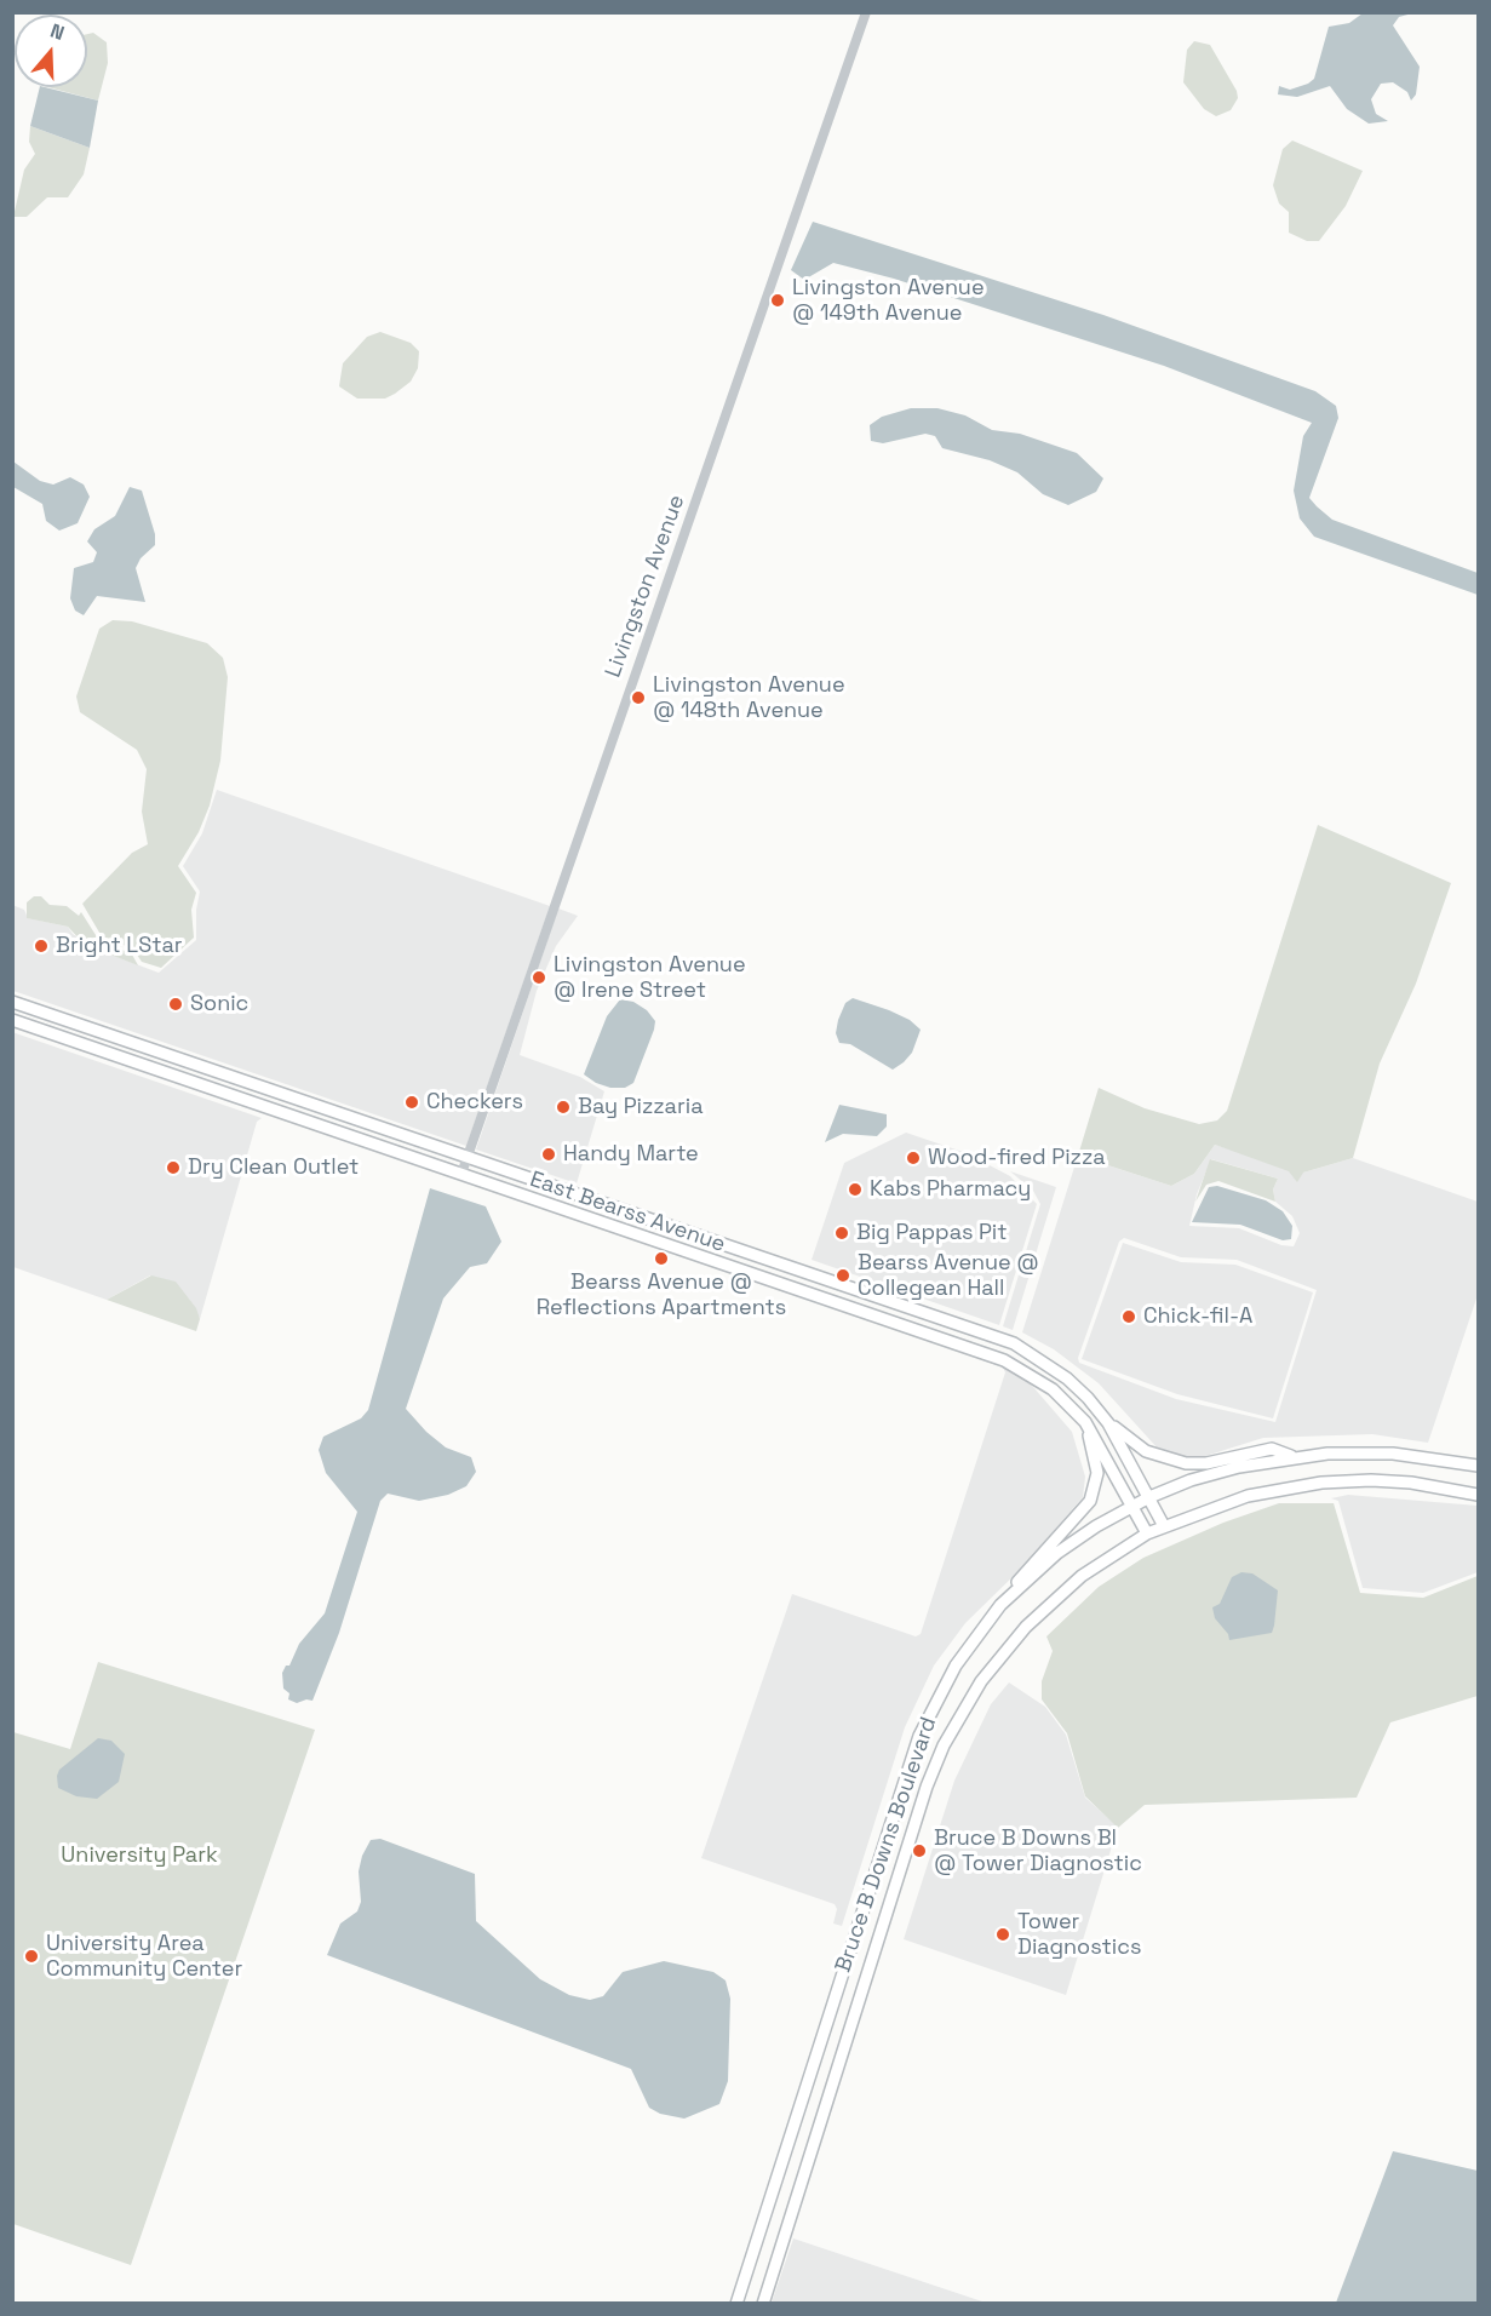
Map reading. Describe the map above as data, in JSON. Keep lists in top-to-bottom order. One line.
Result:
{"streets":{"main road":["East Bearss Avenue","Bruce B Downs Boulevard"],"street":["Livingston Avenue"]},"crossings":[["Livingston Avenue","East Bearss Avenue"],["East Bearss Avenue","Bruce B Downs Boulevard"]],"parks":["University Park"],"places":["Livingston Avenue @ 149th Avenue","Livingston Avenue @ 148th Avenue","Bright LStar","Livingston Avenue @ Irene Street","Sonic","Checkers","Bay Pizzaria","Handy Marte","Wood-fired Pizza","Dry Clean Outlet","Kabs Pharmacy","Big Pappas Pit","Bearss Avenue @ Reflections Apartments","Bearss Avenue @ Collegean Hall","Chick-fil-A","Bruce B Downs Bl @ Tower Diagnostic","Tower Diagnostics","University Area Community Center"],"north":"top"}
